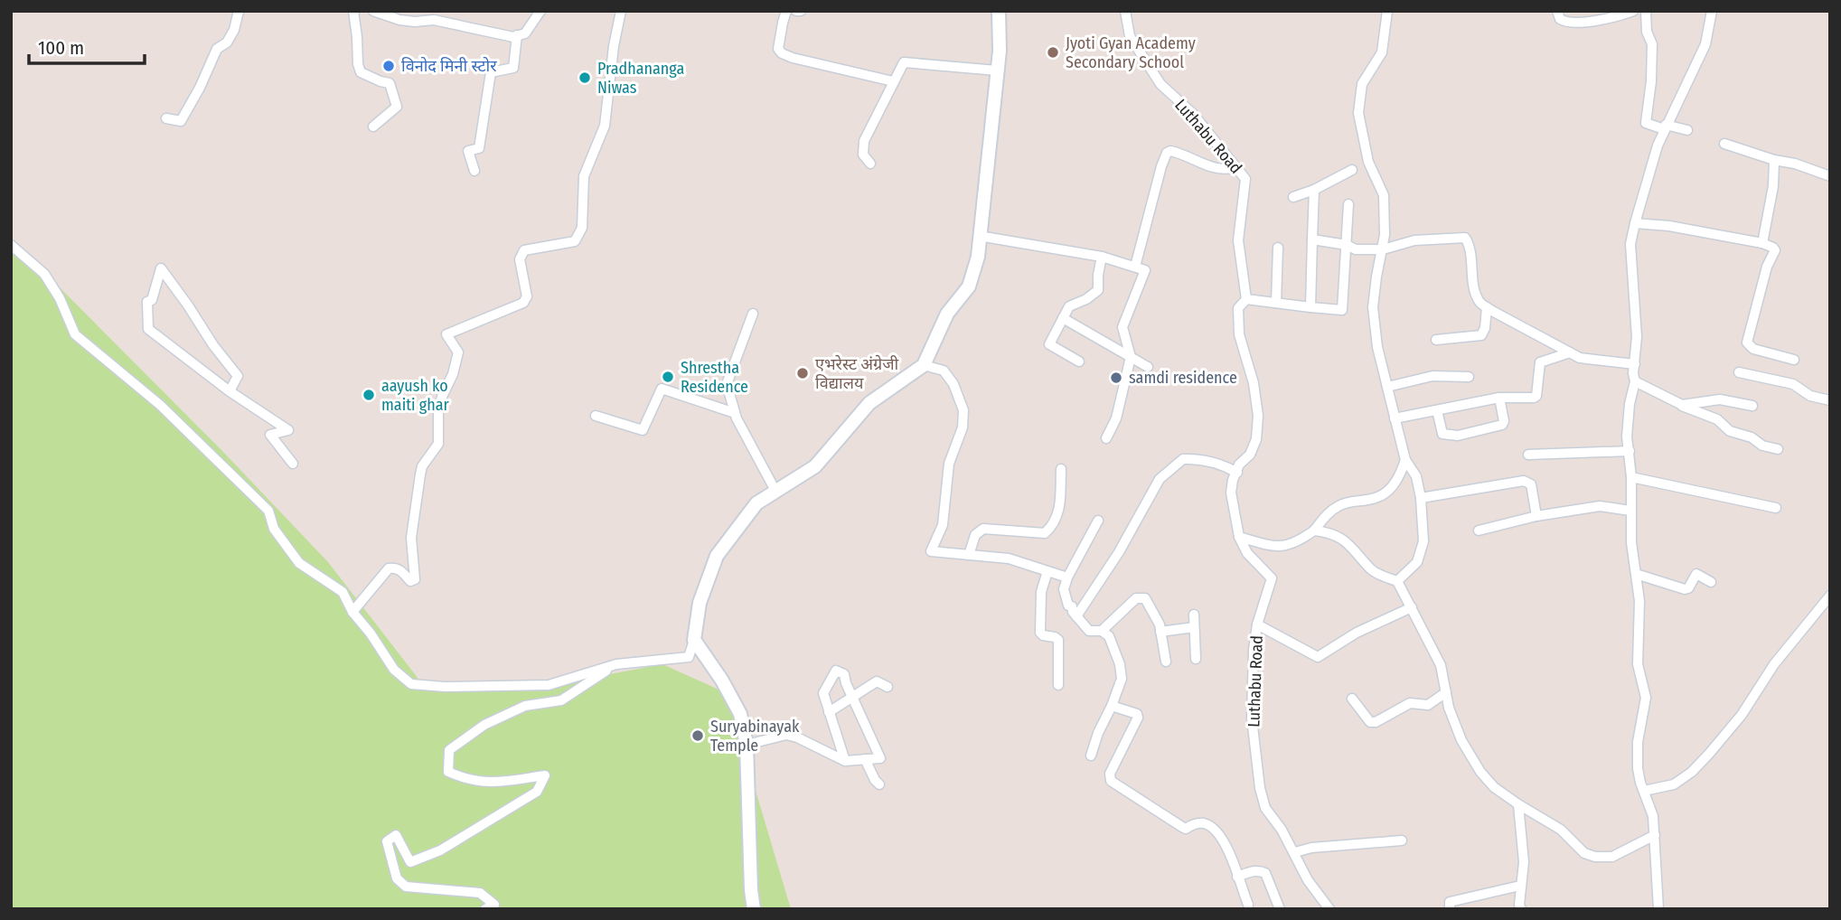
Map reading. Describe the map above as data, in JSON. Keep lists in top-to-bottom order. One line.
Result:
{"streets":{"street":["Luthabu Road"]},"places":["Jyoti Gyan Academy Secondary School","विनोद मिनी स्टोर","Pradhananga Niwas","एभरेस्ट अंग्रेजी विद्यालय","Shrestha Residence","samdi residence","aayush ko maiti ghar","Suryabinayak Temple"],"scale_bar":"100 m"}
